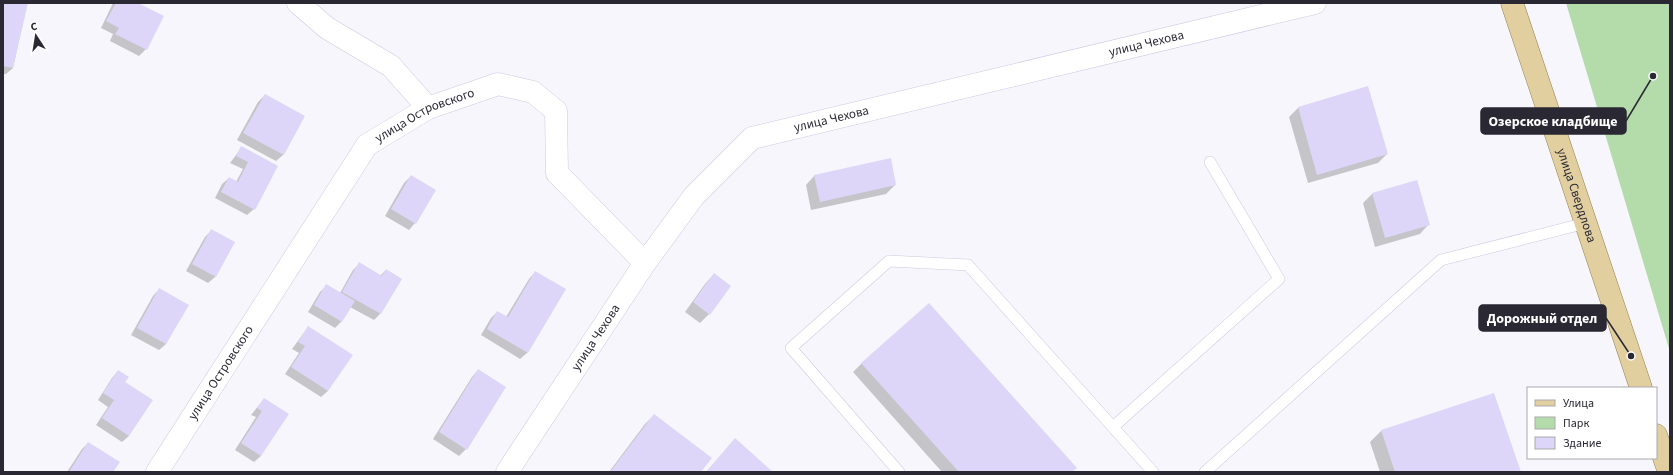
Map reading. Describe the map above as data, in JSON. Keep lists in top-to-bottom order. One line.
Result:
{"streets":{"main road":["улица Свердлова"],"street":["улица Чехова","улица Островского"]},"crossings":[["улица Чехова","улица Островского"]],"places":["Озерское кладбище","Дорожный отдел"],"legend":["Улица","Парк","Здание"],"north":"top"}
